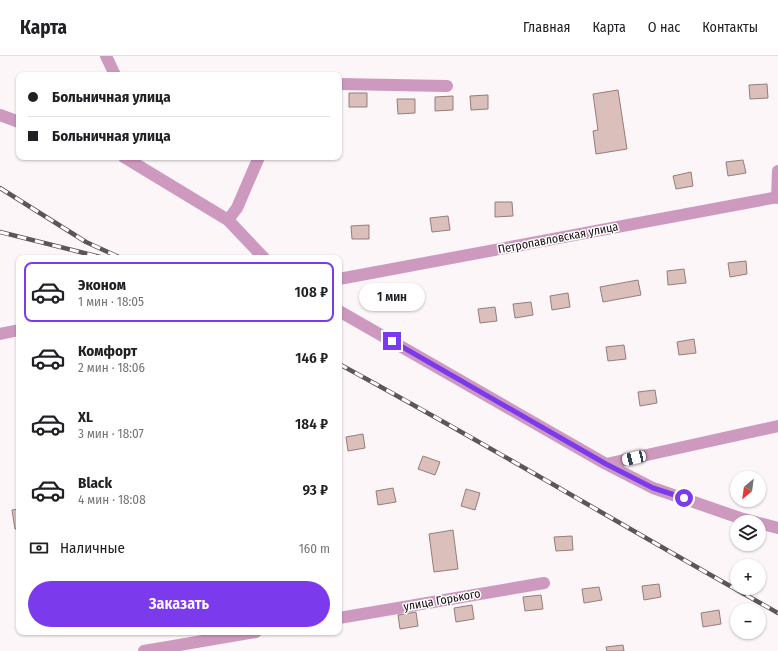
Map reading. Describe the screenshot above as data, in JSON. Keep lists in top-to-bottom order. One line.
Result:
{"streets":{"street":["Петропавловская улица","улица Горького"]},"north":"bottom left","page":{"header":"Карта","nav":["Главная","Карта","О нас","Контакты"],"banner":["Больничная улица","Больничная улица"],"list":[{"name":"Эконом","note":"1 мин · 18:05","value":"108 ₽"},{"name":"Комфорт","note":"2 мин · 18:06","value":"146 ₽"},{"name":"XL","note":"3 мин · 18:07","value":"184 ₽"},{"name":"Black","note":"4 мин · 18:08","value":"93 ₽"}],"bubble":"1 мин","map_buttons":["+","−"],"pay":["Наличные","160 m"],"buttons":"Заказать"}}
